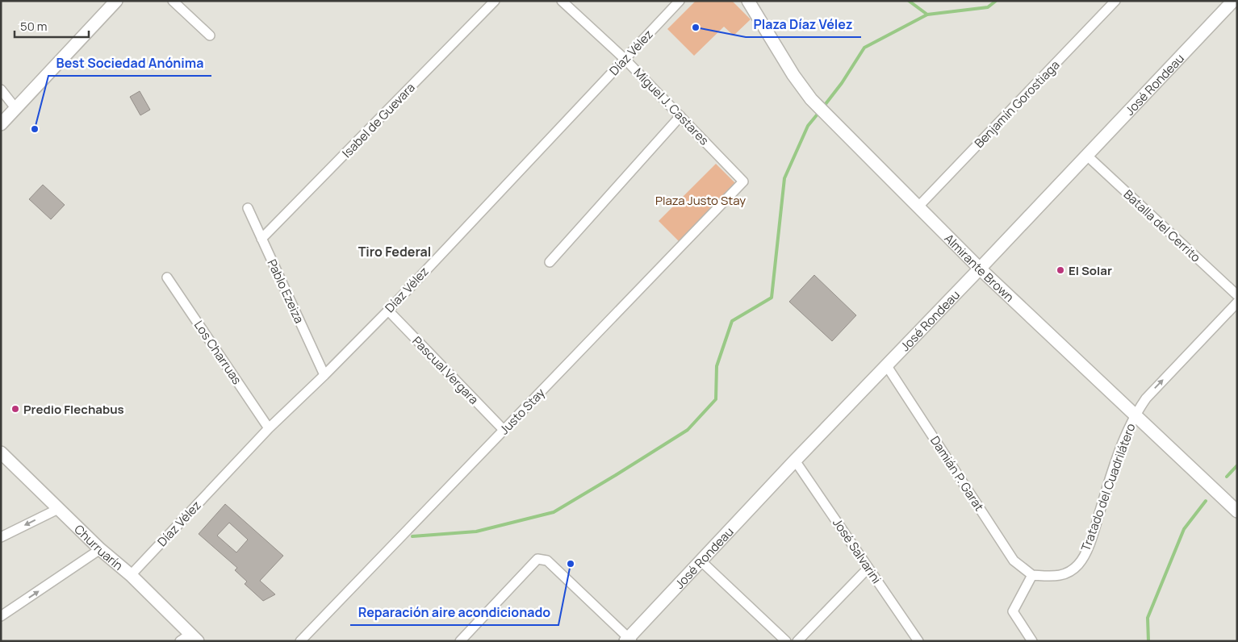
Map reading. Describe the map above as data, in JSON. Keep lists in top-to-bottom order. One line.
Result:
{"streets":{"street":["Díaz Vélez","José Rondeau","Benjamín Gorostiaga","Miguel J. Castares","Isabel de Guevara","Batalla del Cerrito","Almirante Brown","Pablo Ezeiza","Los Charruas","Pascual Vergara","Justo Stay","Damián P. Garat","Tratado del Cuadrilátero","Churruarín","José Salvarini"]},"crossings":[["Díaz Vélez","Miguel J. Castares"],["Díaz Vélez","Pablo Ezeiza"],["Díaz Vélez","Los Charruas"],["Díaz Vélez","Pascual Vergara"],["Díaz Vélez","Churruarín"],["José Rondeau","Batalla del Cerrito"],["José Rondeau","Almirante Brown"],["José Rondeau","Damián P. Garat"],["José Rondeau","José Salvarini"],["Benjamín Gorostiaga","Almirante Brown"],["Miguel J. Castares","Justo Stay"],["Isabel de Guevara","Pablo Ezeiza"],["Almirante Brown","Tratado del Cuadrilátero"],["Pascual Vergara","Justo Stay"],["Damián P. Garat","Tratado del Cuadrilátero"]],"one_way":["Tratado del Cuadrilátero"],"districts":["Tiro Federal"],"parks":["Plaza Justo Stay"],"places":["Plaza Díaz Vélez","Best Sociedad Anónima","El Solar","Predio Flechabus","Reparación aire acondicionado"],"scale_bar":"50 m"}
